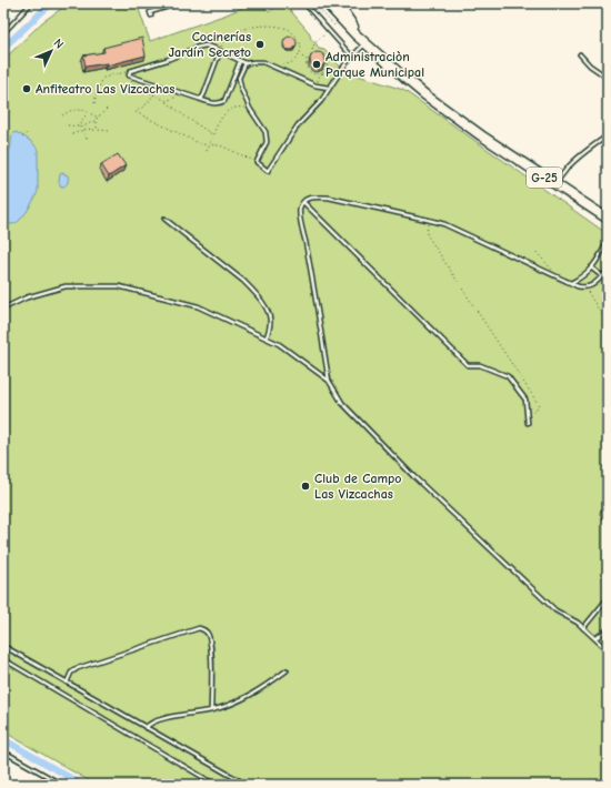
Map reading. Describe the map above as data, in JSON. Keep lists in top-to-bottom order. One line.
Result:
{"streets":{"main road":["G-25"]},"places":["Cocinerías Jardín Secreto","Administraciòn Parque Municipal","Anfiteatro Las Vizcachas","Club de Campo Las Vizcachas"],"north":"top right"}
